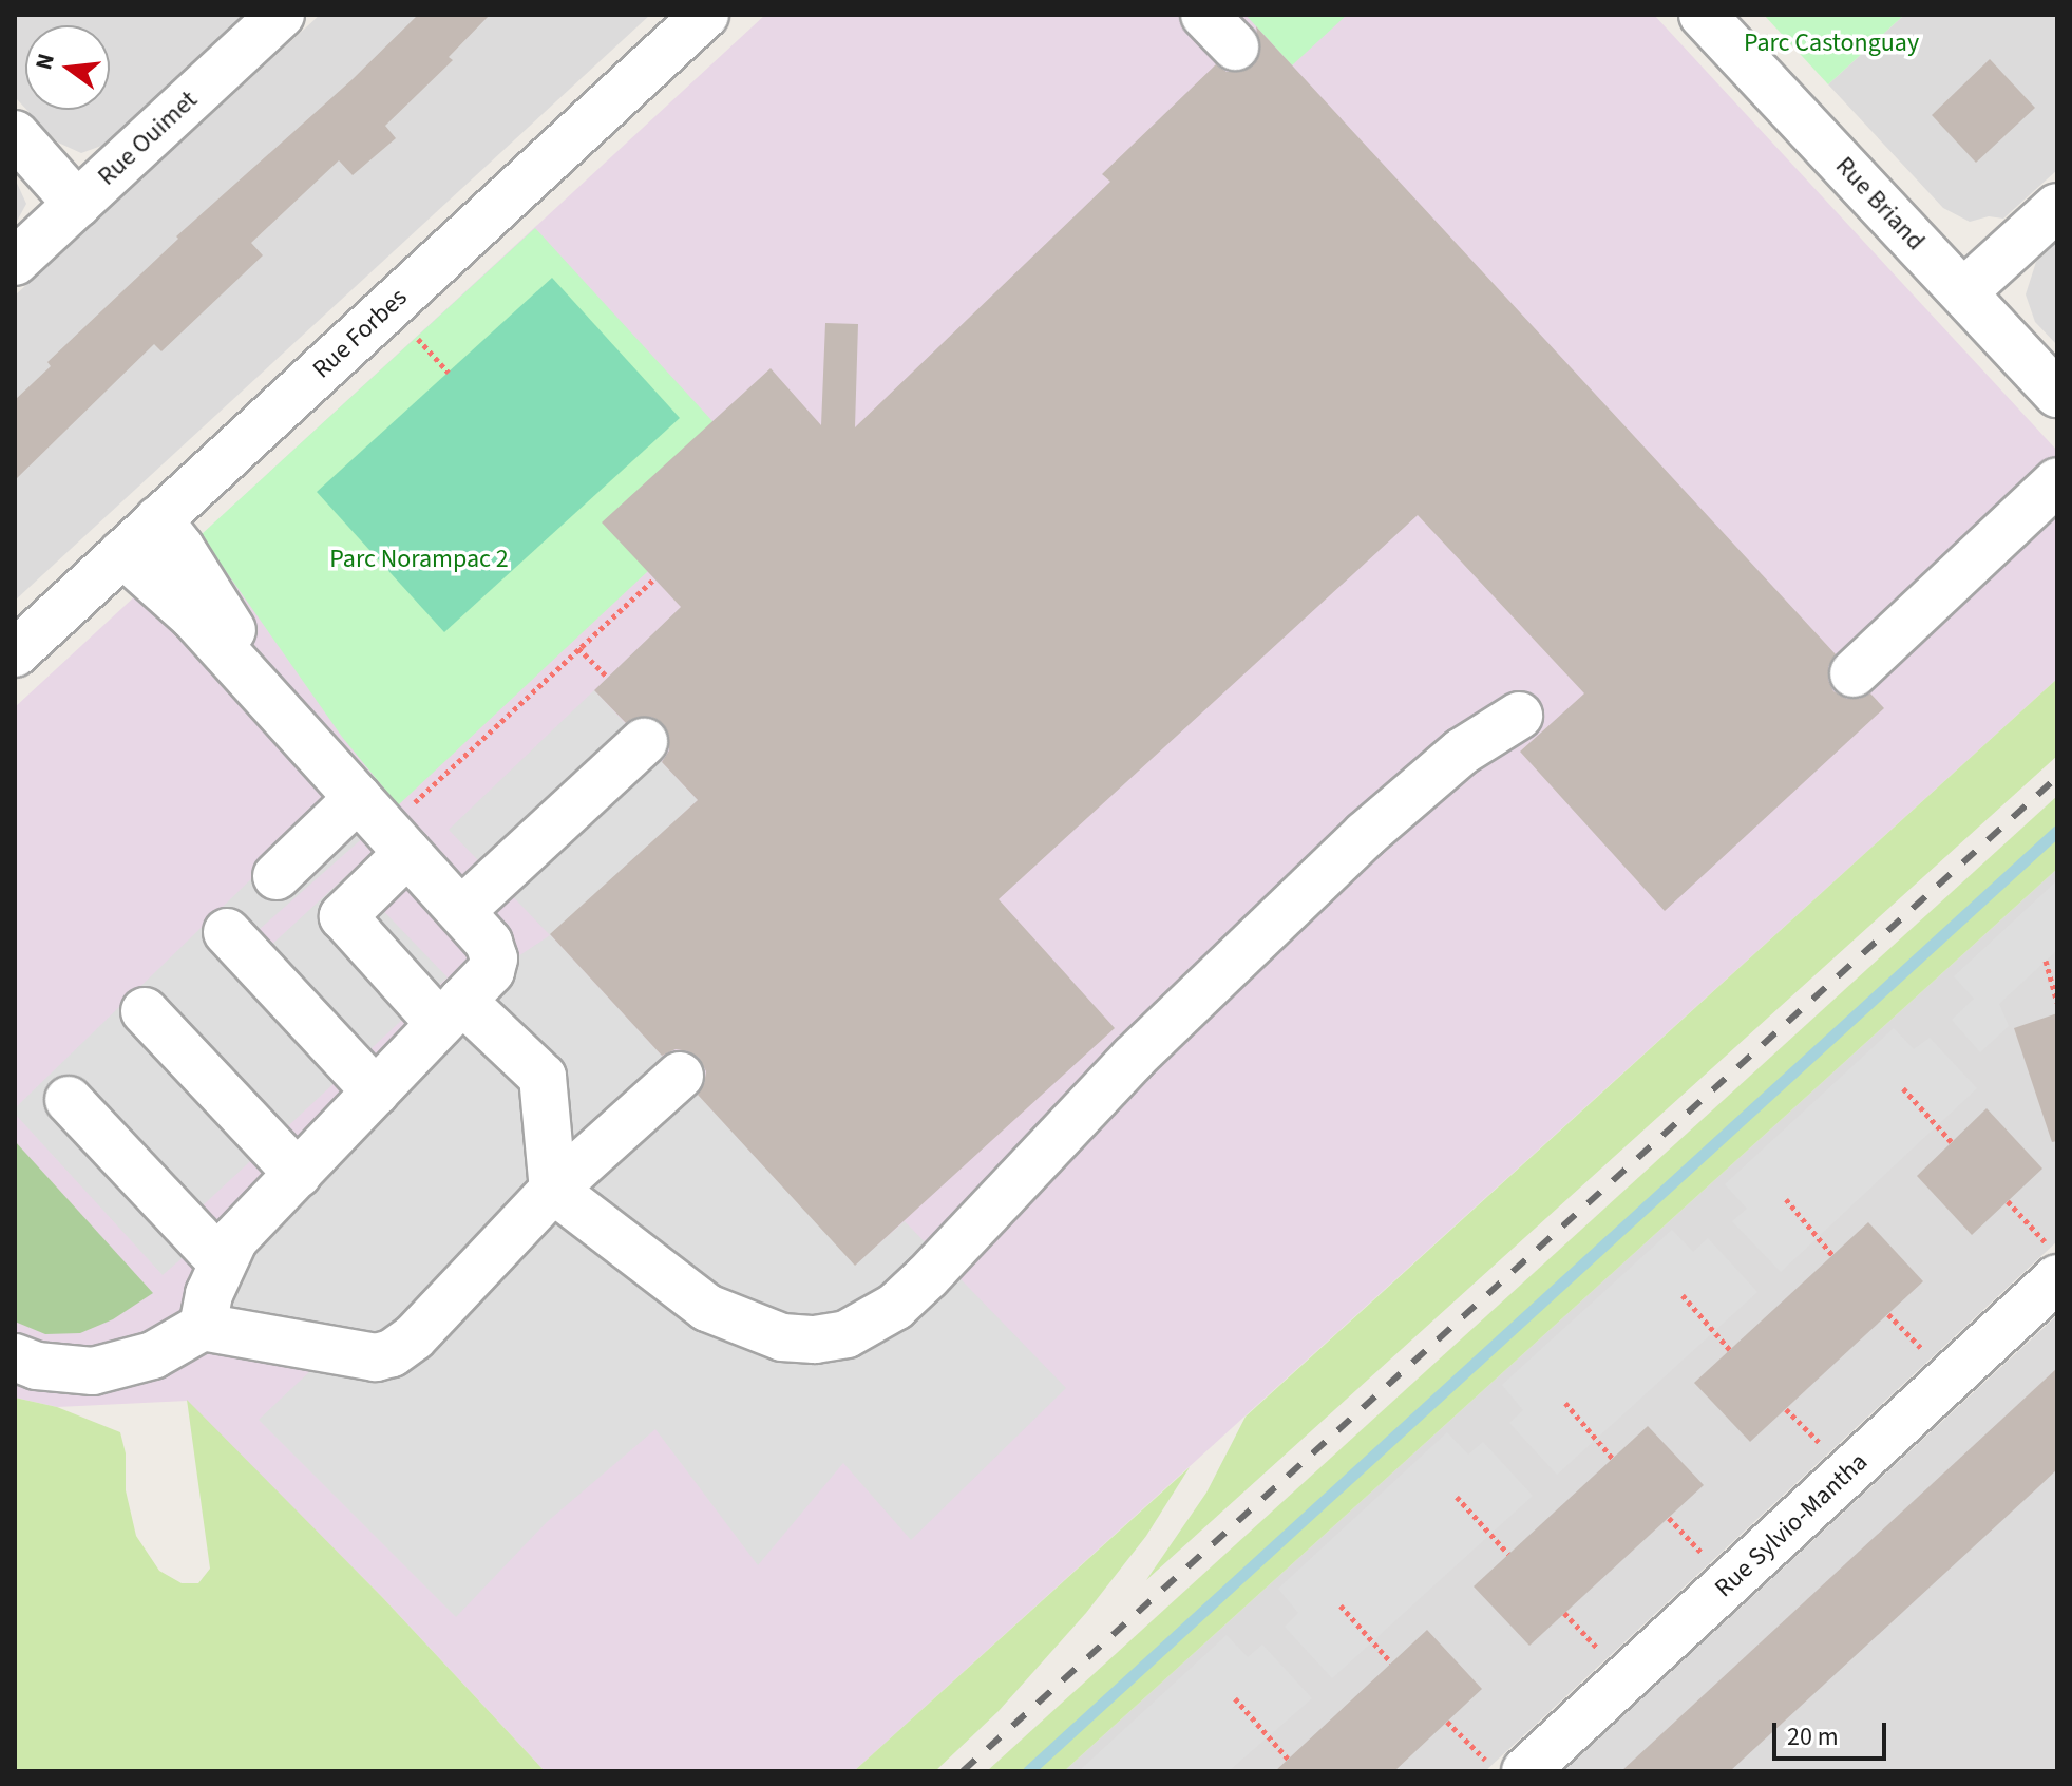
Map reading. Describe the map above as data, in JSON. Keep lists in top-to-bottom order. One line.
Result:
{"streets":{"street":["Rue Ouimet","Rue Briand","Rue Forbes","Rue Sylvio-Mantha"]},"parks":["Parc Castonguay","Parc Norampac 2"],"scale_bar":"20 m","north":"left"}
